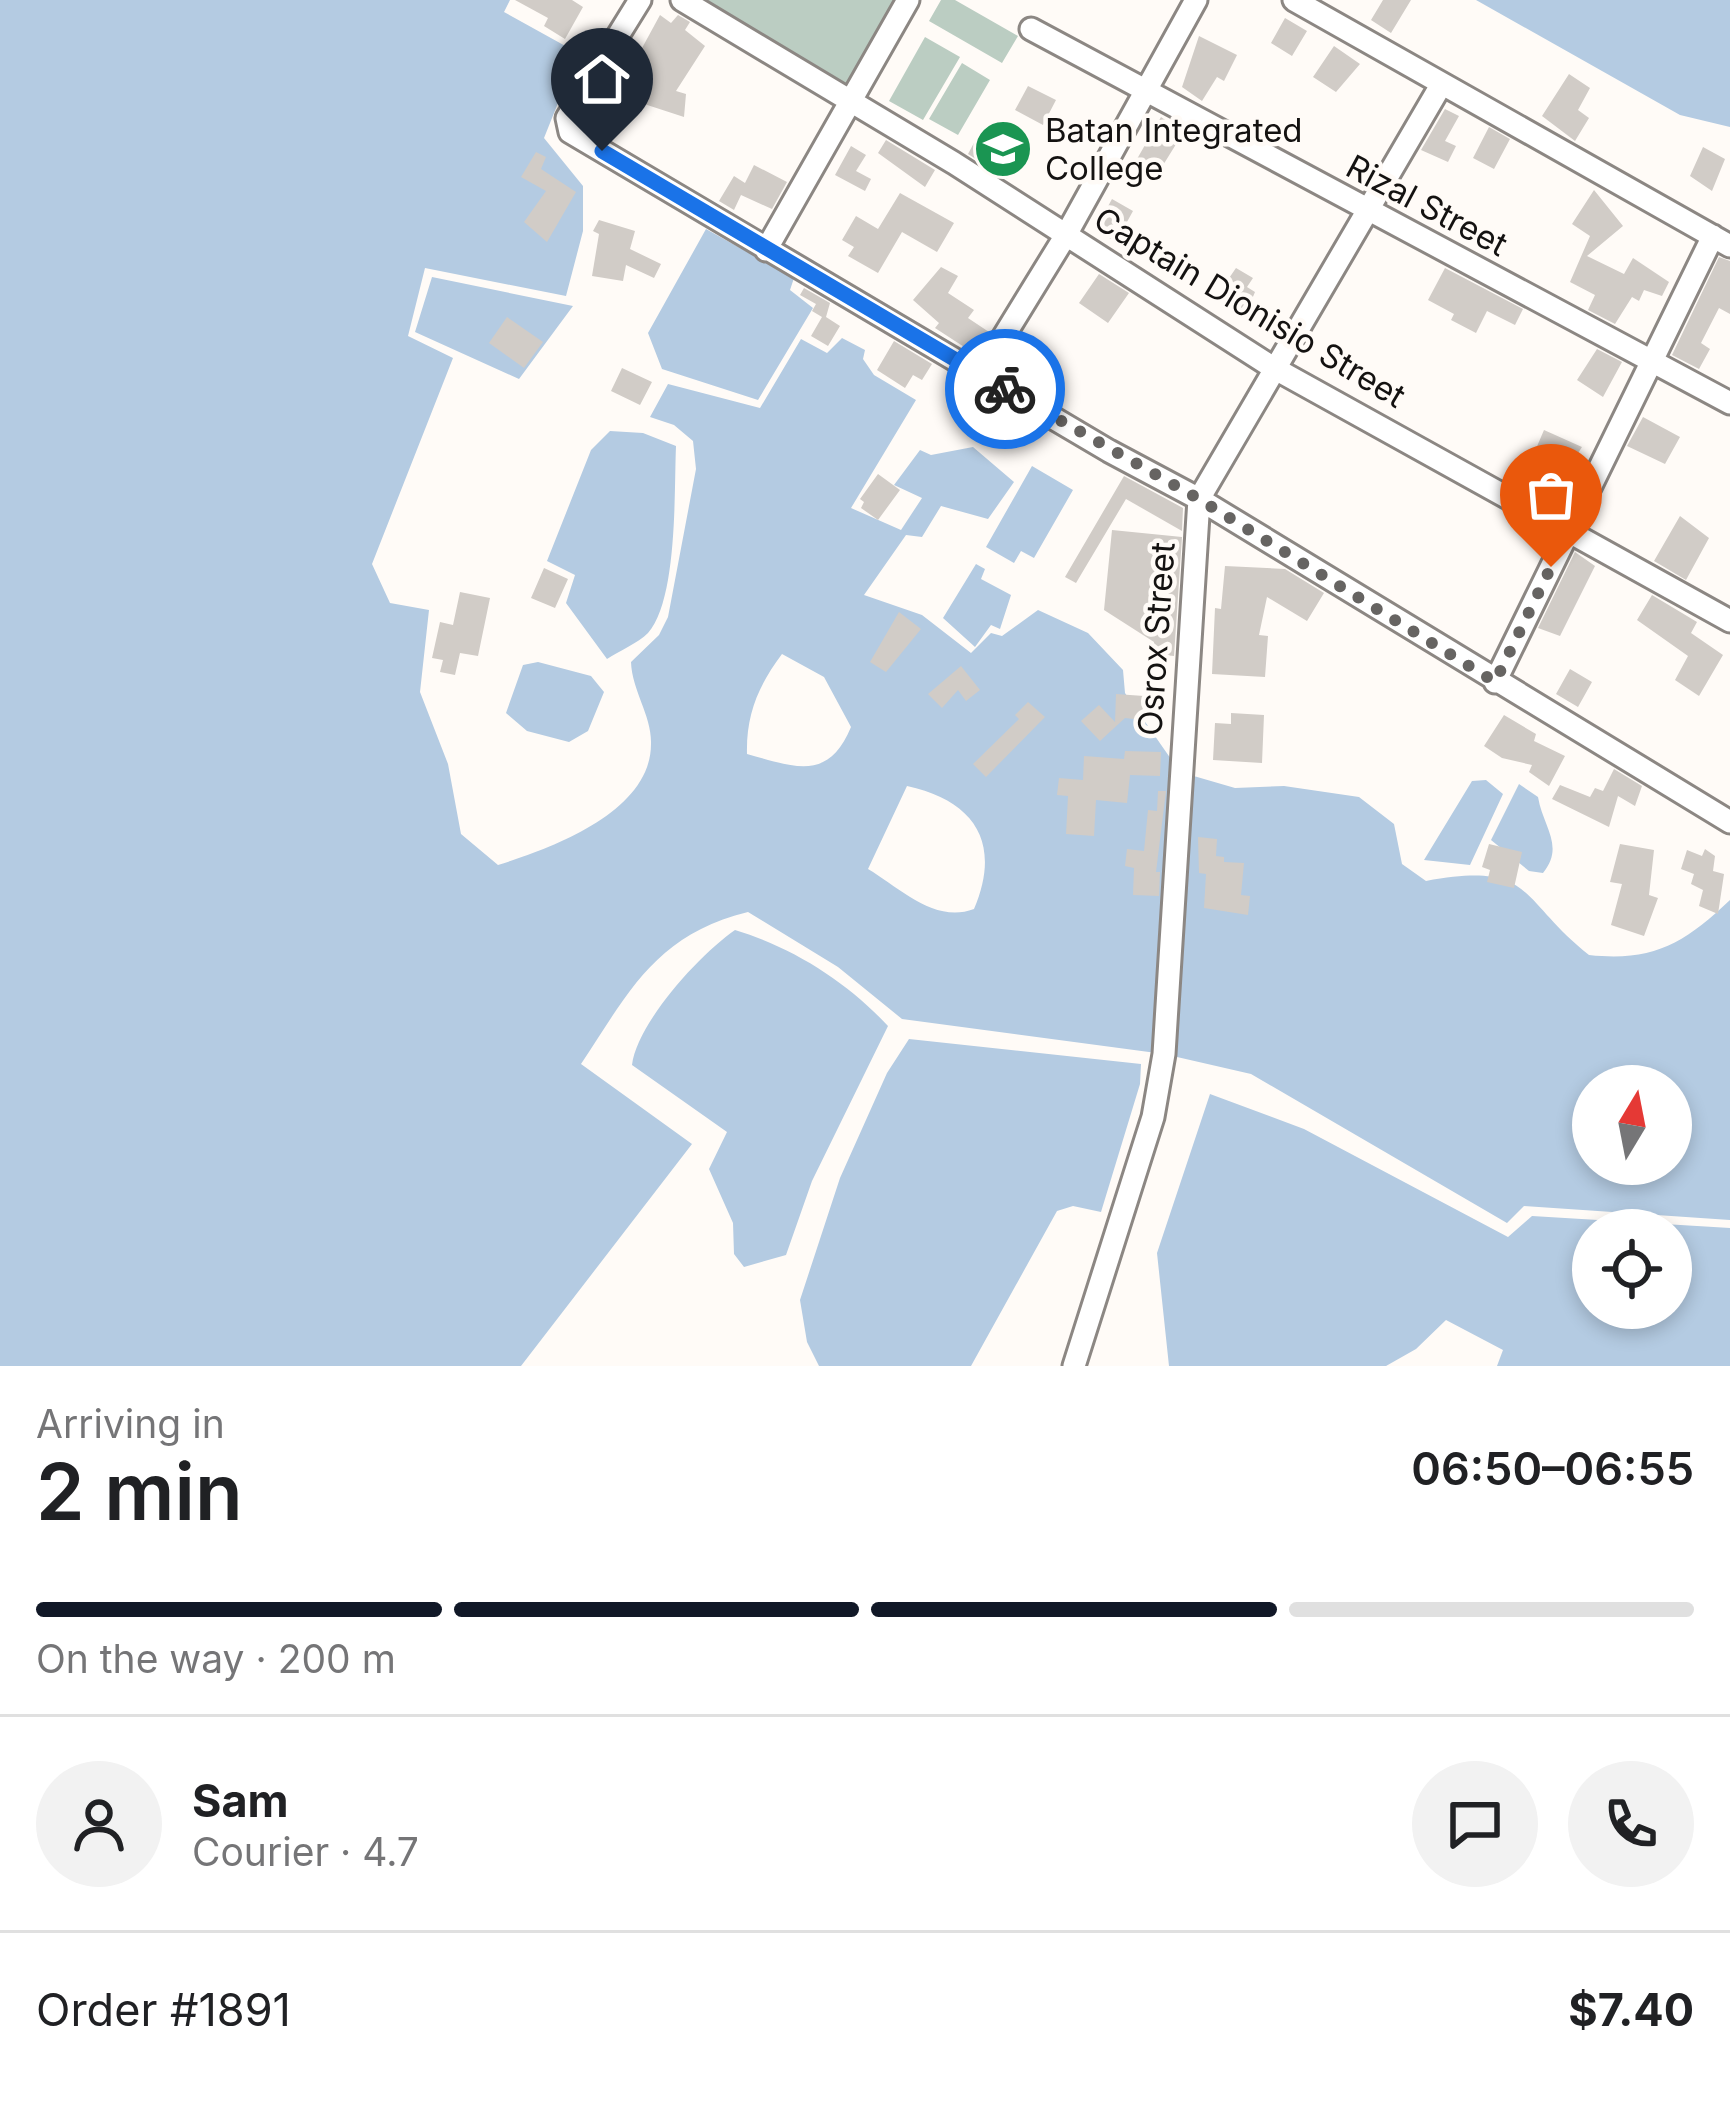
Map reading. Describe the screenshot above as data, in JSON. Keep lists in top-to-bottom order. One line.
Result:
{"streets":{"street":["Rizal Street","Captain Dionisio Street","Osrox Street"]},"crossings":[["Rizal Street","Osrox Street"],["Captain Dionisio Street","Osrox Street"]],"places":{"school or university":["Batan Integrated College"]},"north":"top","page":{"heading":["2 min","Arriving in","06:50–06:55"],"panel":["Sam","Courier · 4.7","Order #1891","$7.40"],"bar":"On the way · 200 m"}}
